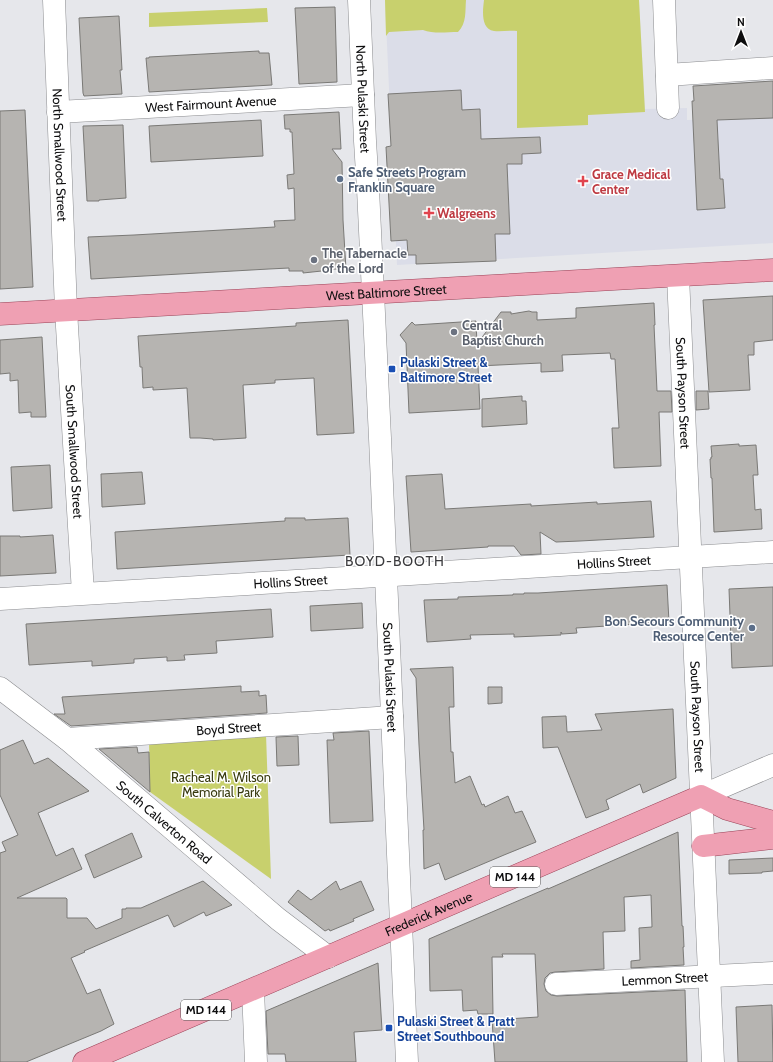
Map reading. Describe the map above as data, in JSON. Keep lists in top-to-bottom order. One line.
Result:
{"streets":{"main road":["West Baltimore Street","MD 144","Frederick Avenue"],"street":["North Pulaski Street","West Fairmount Avenue","North Smallwood Street","South Payson Street","South Smallwood Street","Hollins Street","South Pulaski Street","Boyd Street","South Calverton Road","Lemmon Street"]},"crossings":[["North Pulaski Street","West Fairmount Avenue"],["North Pulaski Street","West Baltimore Street"],["North Pulaski Street","South Pulaski Street"],["West Fairmount Avenue","North Smallwood Street"],["North Smallwood Street","West Baltimore Street"],["North Smallwood Street","South Smallwood Street"],["West Baltimore Street","South Payson Street"],["West Baltimore Street","South Smallwood Street"],["West Baltimore Street","South Pulaski Street"],["South Payson Street","Hollins Street"],["South Payson Street","Frederick Avenue"],["South Payson Street","Lemmon Street"],["South Smallwood Street","Hollins Street"],["Hollins Street","South Pulaski Street"],["South Pulaski Street","Boyd Street"],["South Pulaski Street","Frederick Avenue"],["Boyd Street","South Calverton Road"],["South Calverton Road","Frederick Avenue"]],"districts":["BOYD-BOOTH"],"parks":["Racheal M. Wilson Memorial Park"],"places":{"other":["Safe Streets Program Franklin Square","The Tabernacle of the Lord","Central Baptist Church","Bon Secours Community Resource Center"],"health":["Grace Medical Center","Walgreens"],"transit":["Pulaski Street & Baltimore Street","Pulaski Street & Pratt Street Southbound"]},"north":"top"}
